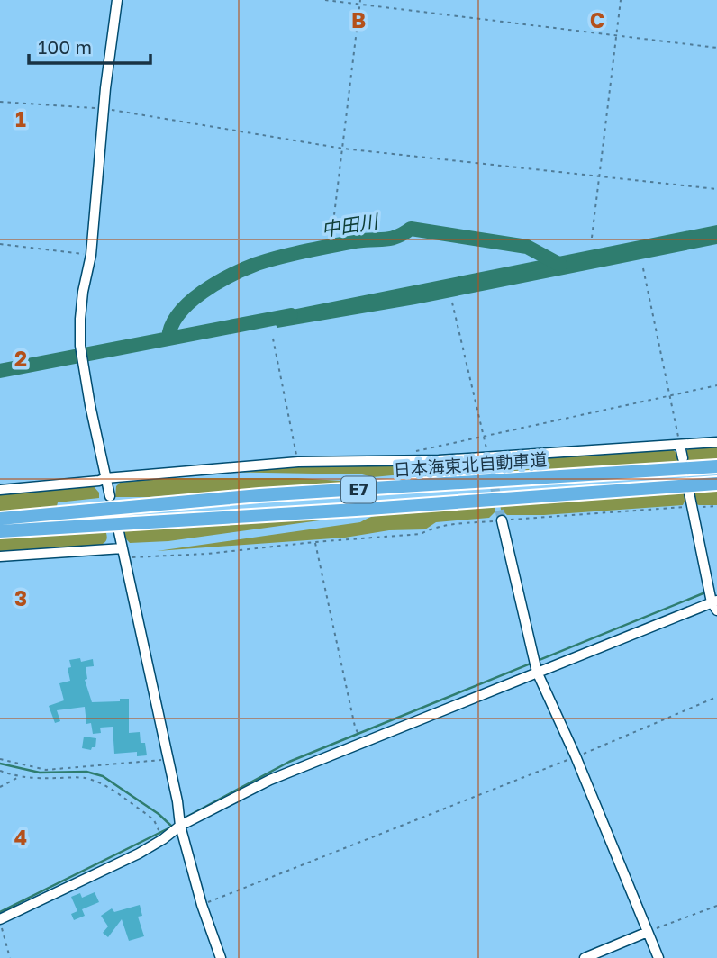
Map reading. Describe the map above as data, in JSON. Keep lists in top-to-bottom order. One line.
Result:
{"streets":{"highway":["日本海東北自動車道","E7"]},"water":["中田川"],"scale_bar":"100 m","grid":{"columns":["B","C"],"rows":["1","2","3","4"]}}
